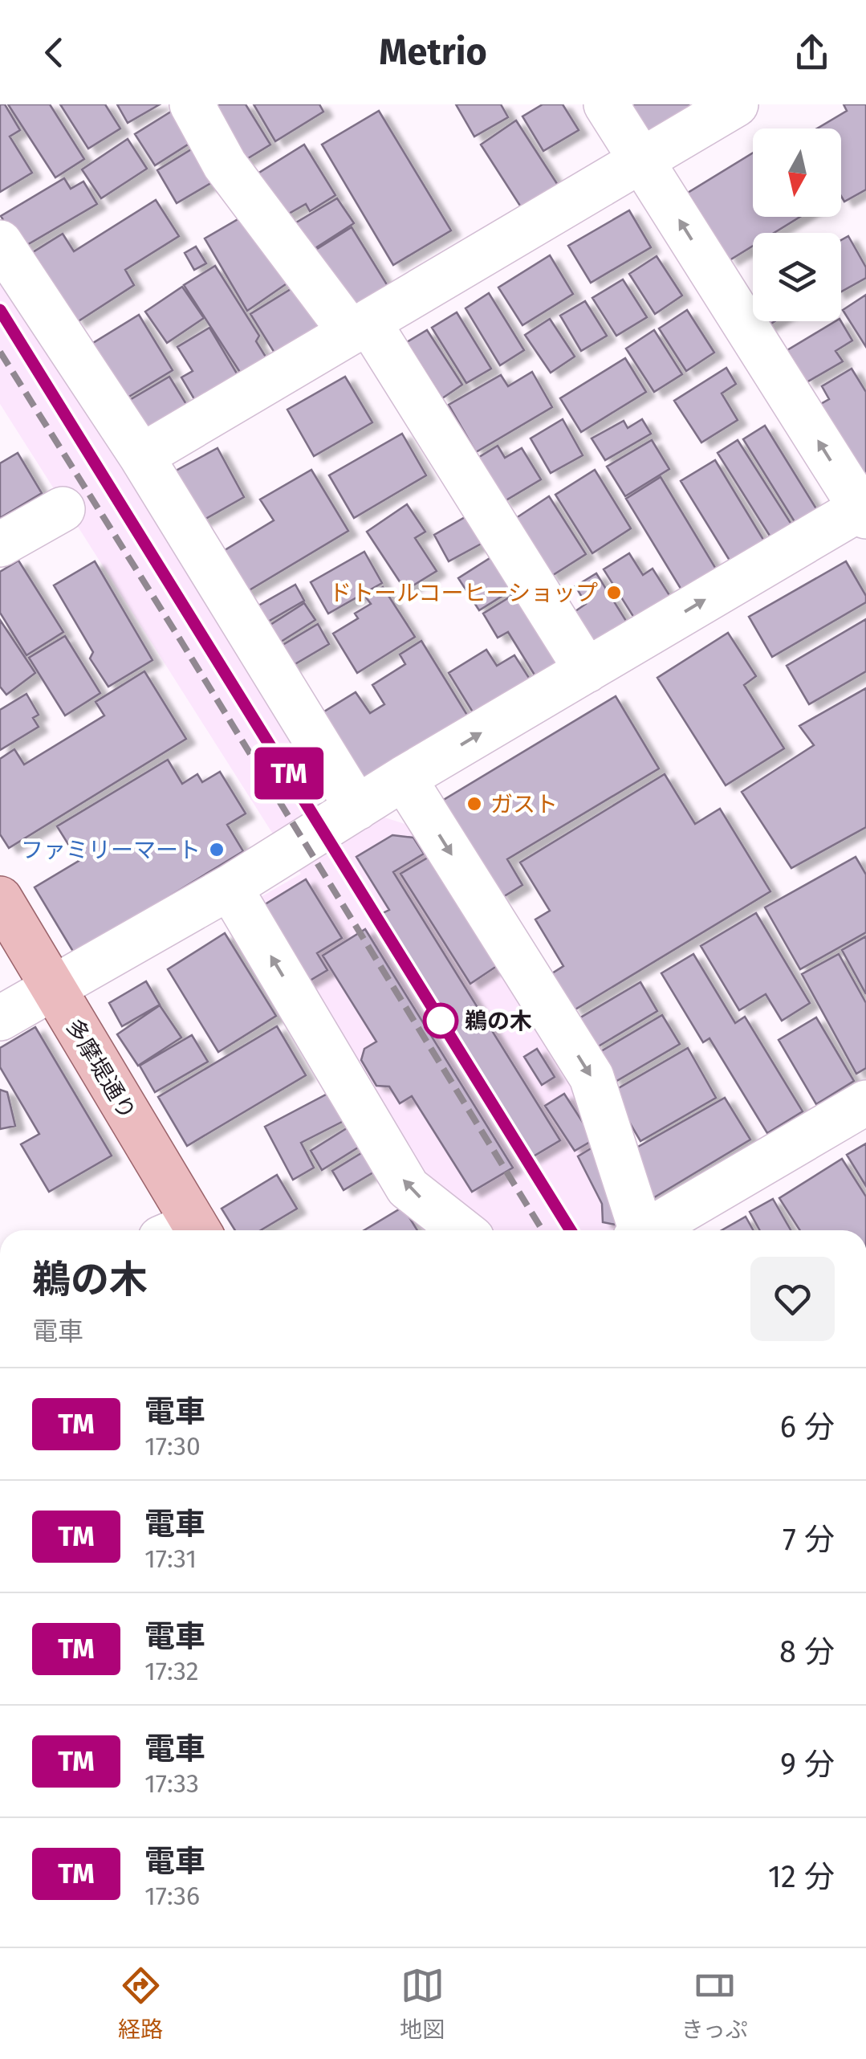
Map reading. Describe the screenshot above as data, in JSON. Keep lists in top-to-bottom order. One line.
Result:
{"streets":{"main road":["多摩堤通り"]},"places":["ドトールコーヒーショップ","ガスト","ファミリーマート","鵜の木"],"north":"bottom","page":{"header":"Metrio","on_map":"TM","heading":["鵜の木","電車"],"list":[{"mark":"TM","name":"電車","note":"17:30","value":"6 分"},{"mark":"TM","name":"電車","note":"17:31","value":"7 分"},{"mark":"TM","name":"電車","note":"17:32","value":"8 分"},{"mark":"TM","name":"電車","note":"17:33","value":"9 分"},{"mark":"TM","name":"電車","note":"17:36","value":"12 分"}],"tabs":["経路","地図","きっぷ"]}}
